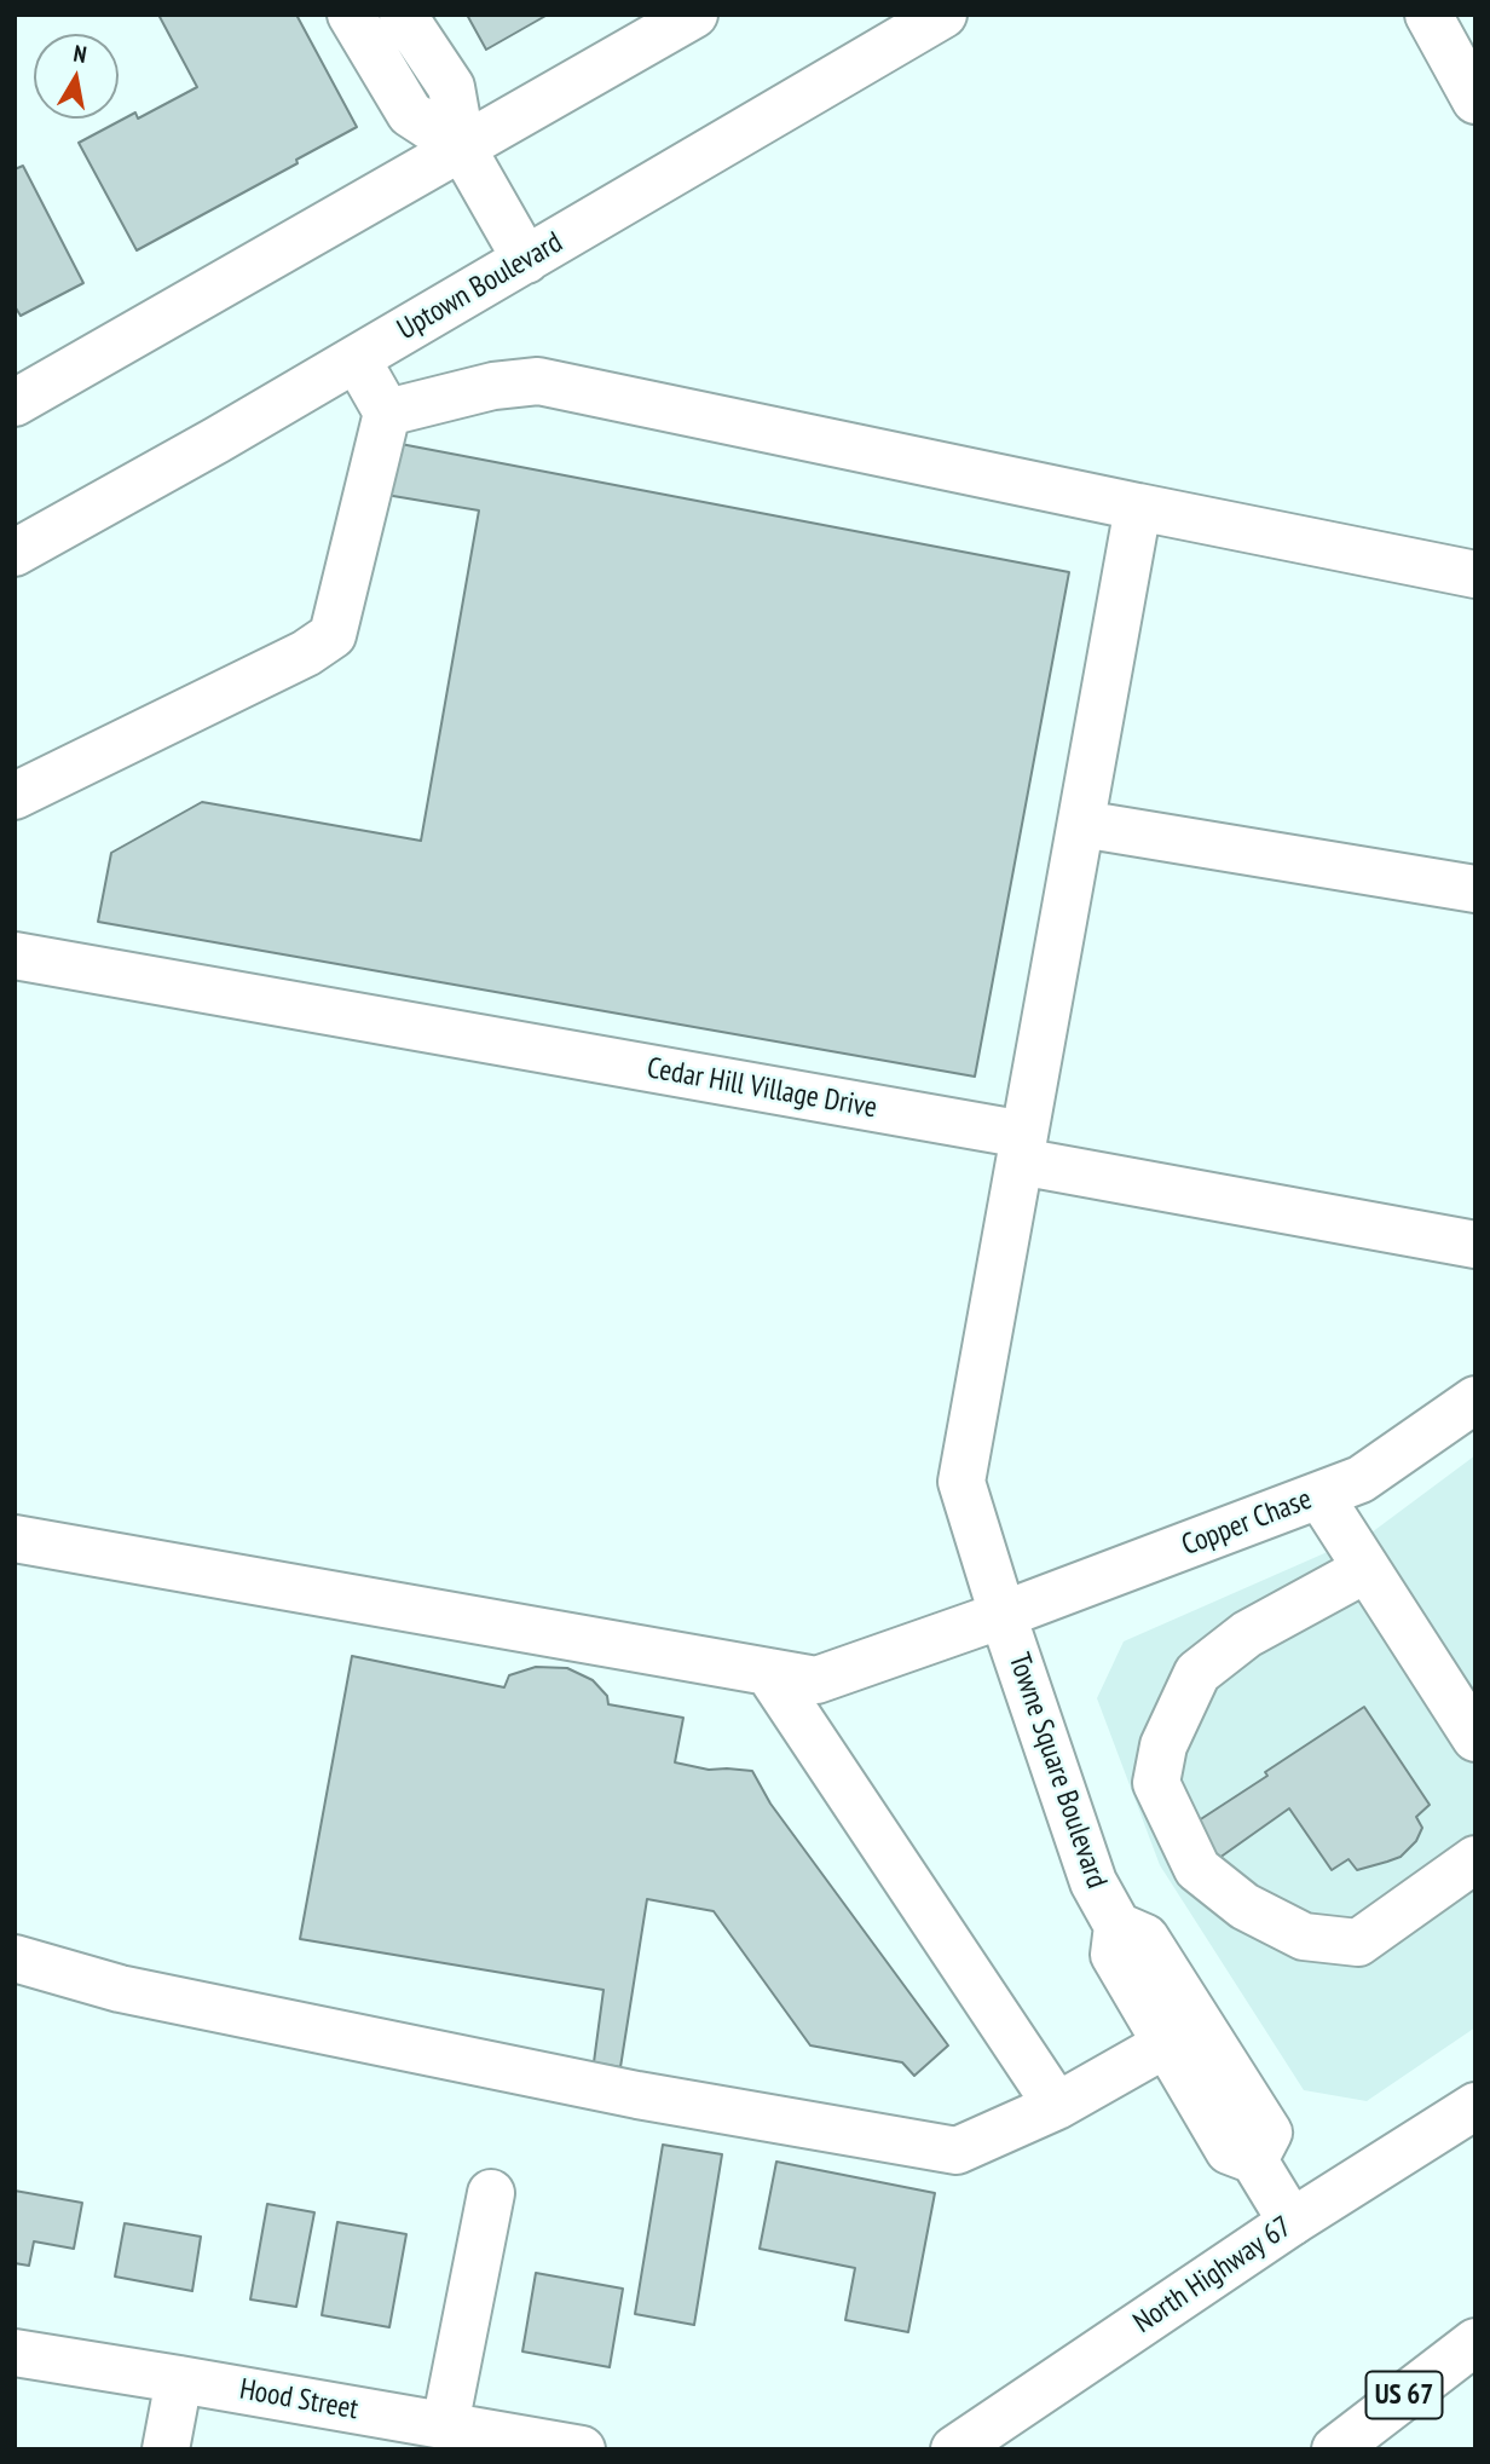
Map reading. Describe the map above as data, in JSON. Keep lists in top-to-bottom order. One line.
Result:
{"streets":{"main road":["Uptown Boulevard","Cedar Hill Village Drive","Copper Chase","Towne Square Boulevard","North Highway 67","US 67","Hood Street"]},"crossings":[["Copper Chase","Towne Square Boulevard"],["Towne Square Boulevard","North Highway 67"]],"north":"top"}
